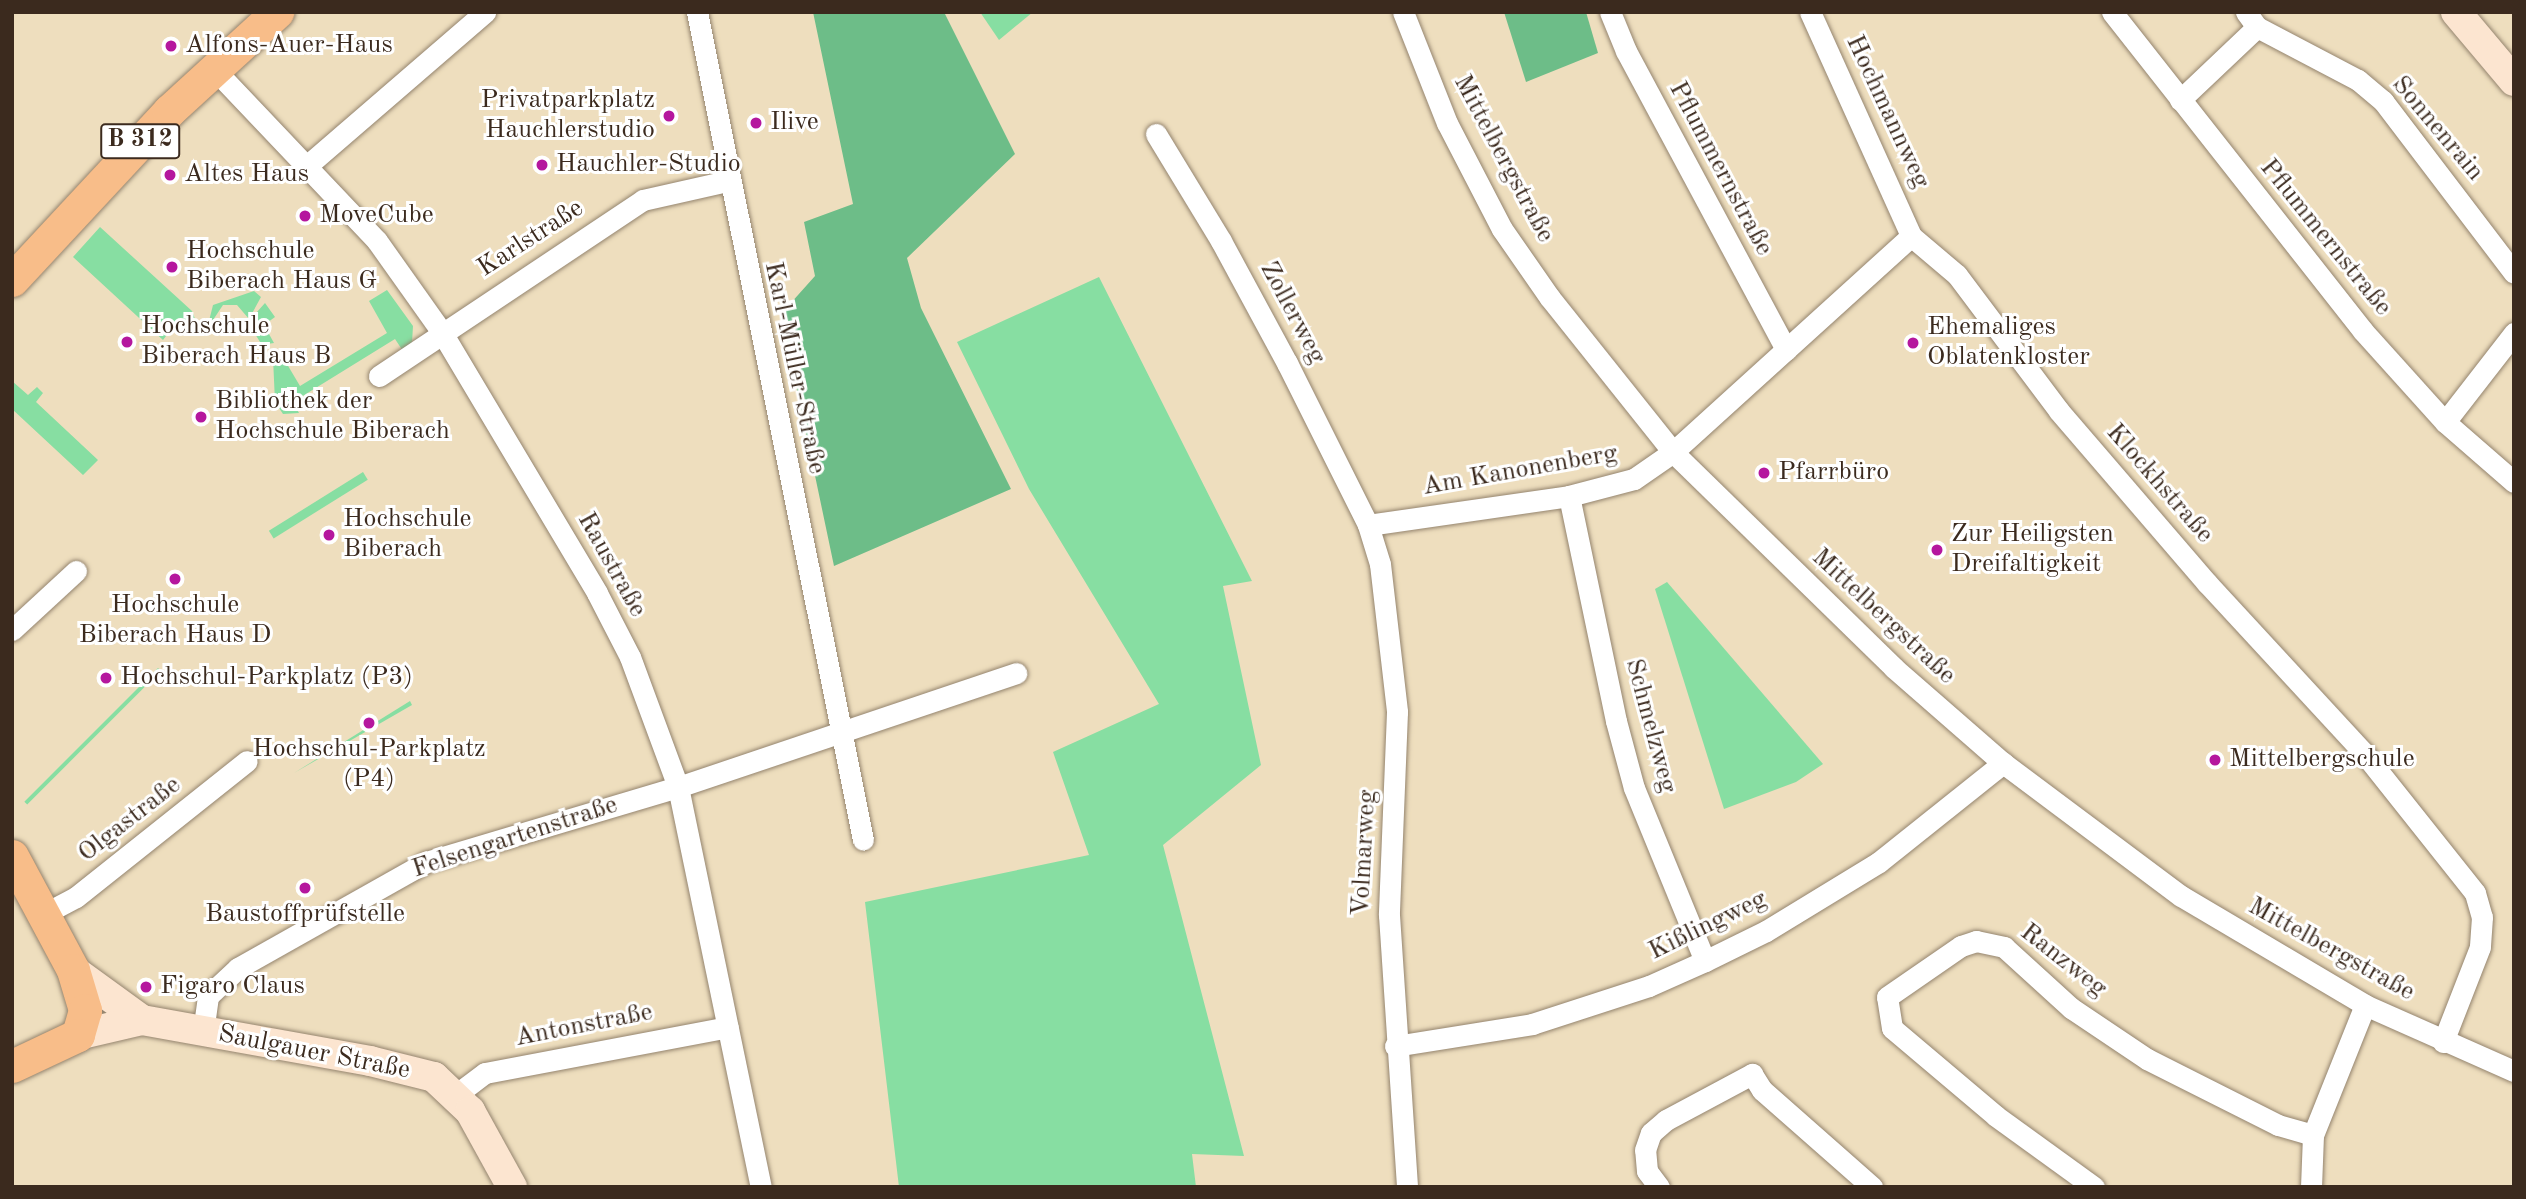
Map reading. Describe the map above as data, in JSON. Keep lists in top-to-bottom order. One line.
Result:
{"streets":{"main road":["B 312","Saulgauer Straße"],"street":["Hochmannweg","Sonnenrain","Mittelbergstraße","Pflummernstraße","Karlstraße","Zollerweg","Karl-Müller-Straße","Am Kanonenberg","Klockhstraße","Raustraße","Schmelzweg","Olgastraße","Felsengartenstraße","Volmarweg","Kißlingweg","Ranzweg","Antonstraße"]},"crossings":[["Hochmannweg","Klockhstraße"],["Sonnenrain","Pflummernstraße"],["B 312","Raustraße"],["Mittelbergstraße","Am Kanonenberg"],["Mittelbergstraße","Klockhstraße"],["Mittelbergstraße","Kißlingweg"],["Karlstraße","Karl-Müller-Straße"],["Karlstraße","Raustraße"],["Zollerweg","Am Kanonenberg"],["Zollerweg","Volmarweg"],["Karl-Müller-Straße","Felsengartenstraße"],["Am Kanonenberg","Schmelzweg"],["Am Kanonenberg","Volmarweg"],["Raustraße","Felsengartenstraße"],["Raustraße","Antonstraße"],["Schmelzweg","Kißlingweg"],["Felsengartenstraße","Saulgauer Straße"],["Volmarweg","Kißlingweg"],["Antonstraße","Saulgauer Straße"]],"places":["Alfons-Auer-Haus","Privatparkplatz Hauchlerstudio","Ilive","Hauchler-Studio","Altes Haus","MoveCube","Hochschule Biberach Haus G","Hochschule Biberach Haus B","Ehemaliges Oblatenkloster","Bibliothek der Hochschule Biberach","Pfarrbüro","Hochschule Biberach","Zur Heiligsten Dreifaltigkeit","Hochschule Biberach Haus D","Hochschul-Parkplatz (P3)","Hochschul-Parkplatz (P4)","Mittelbergschule","Baustoffprüfstelle","Figaro Claus"]}
